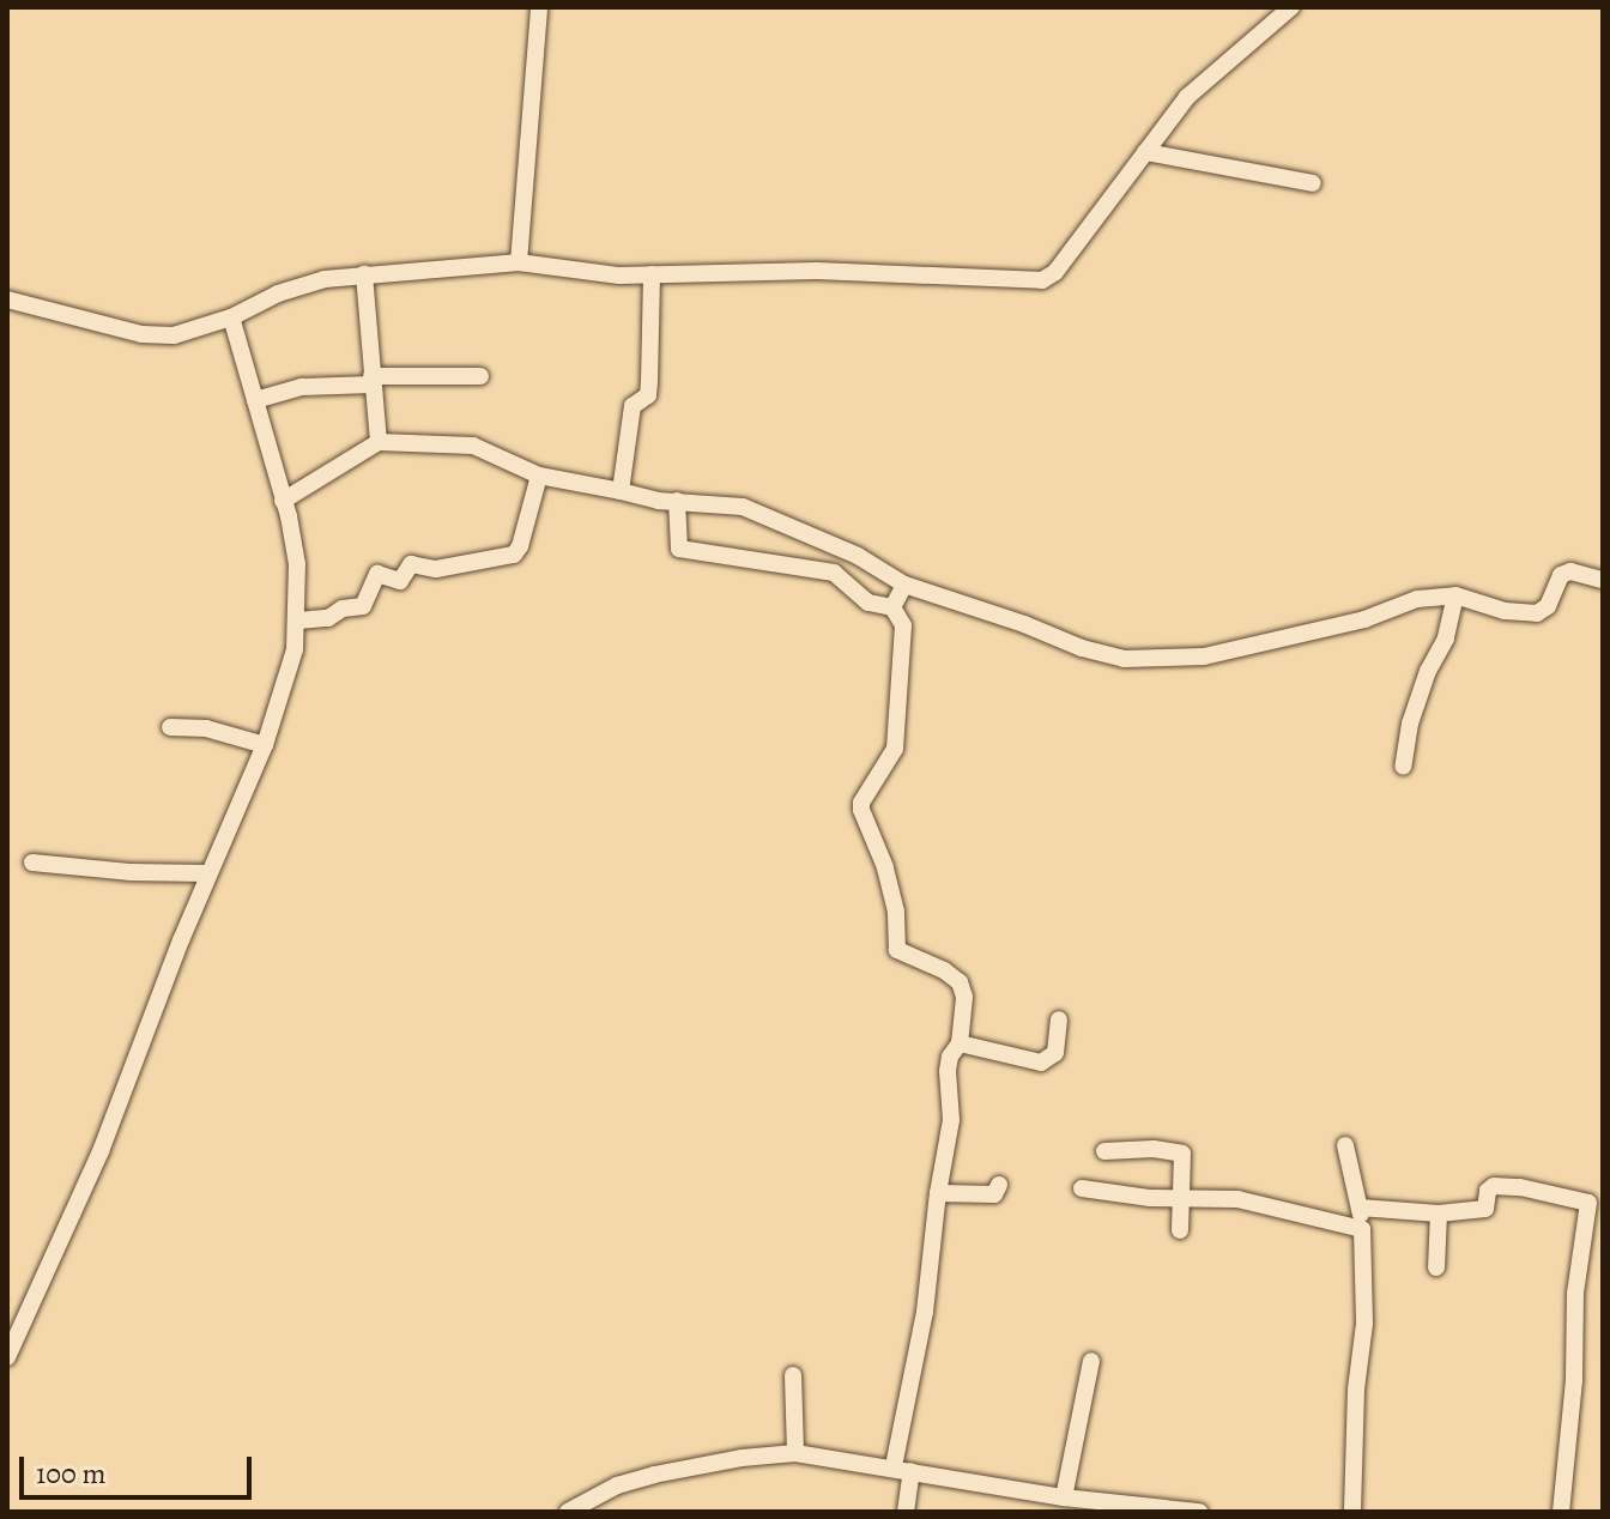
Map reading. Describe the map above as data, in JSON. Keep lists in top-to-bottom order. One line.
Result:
{"scale_bar":"100 m"}
